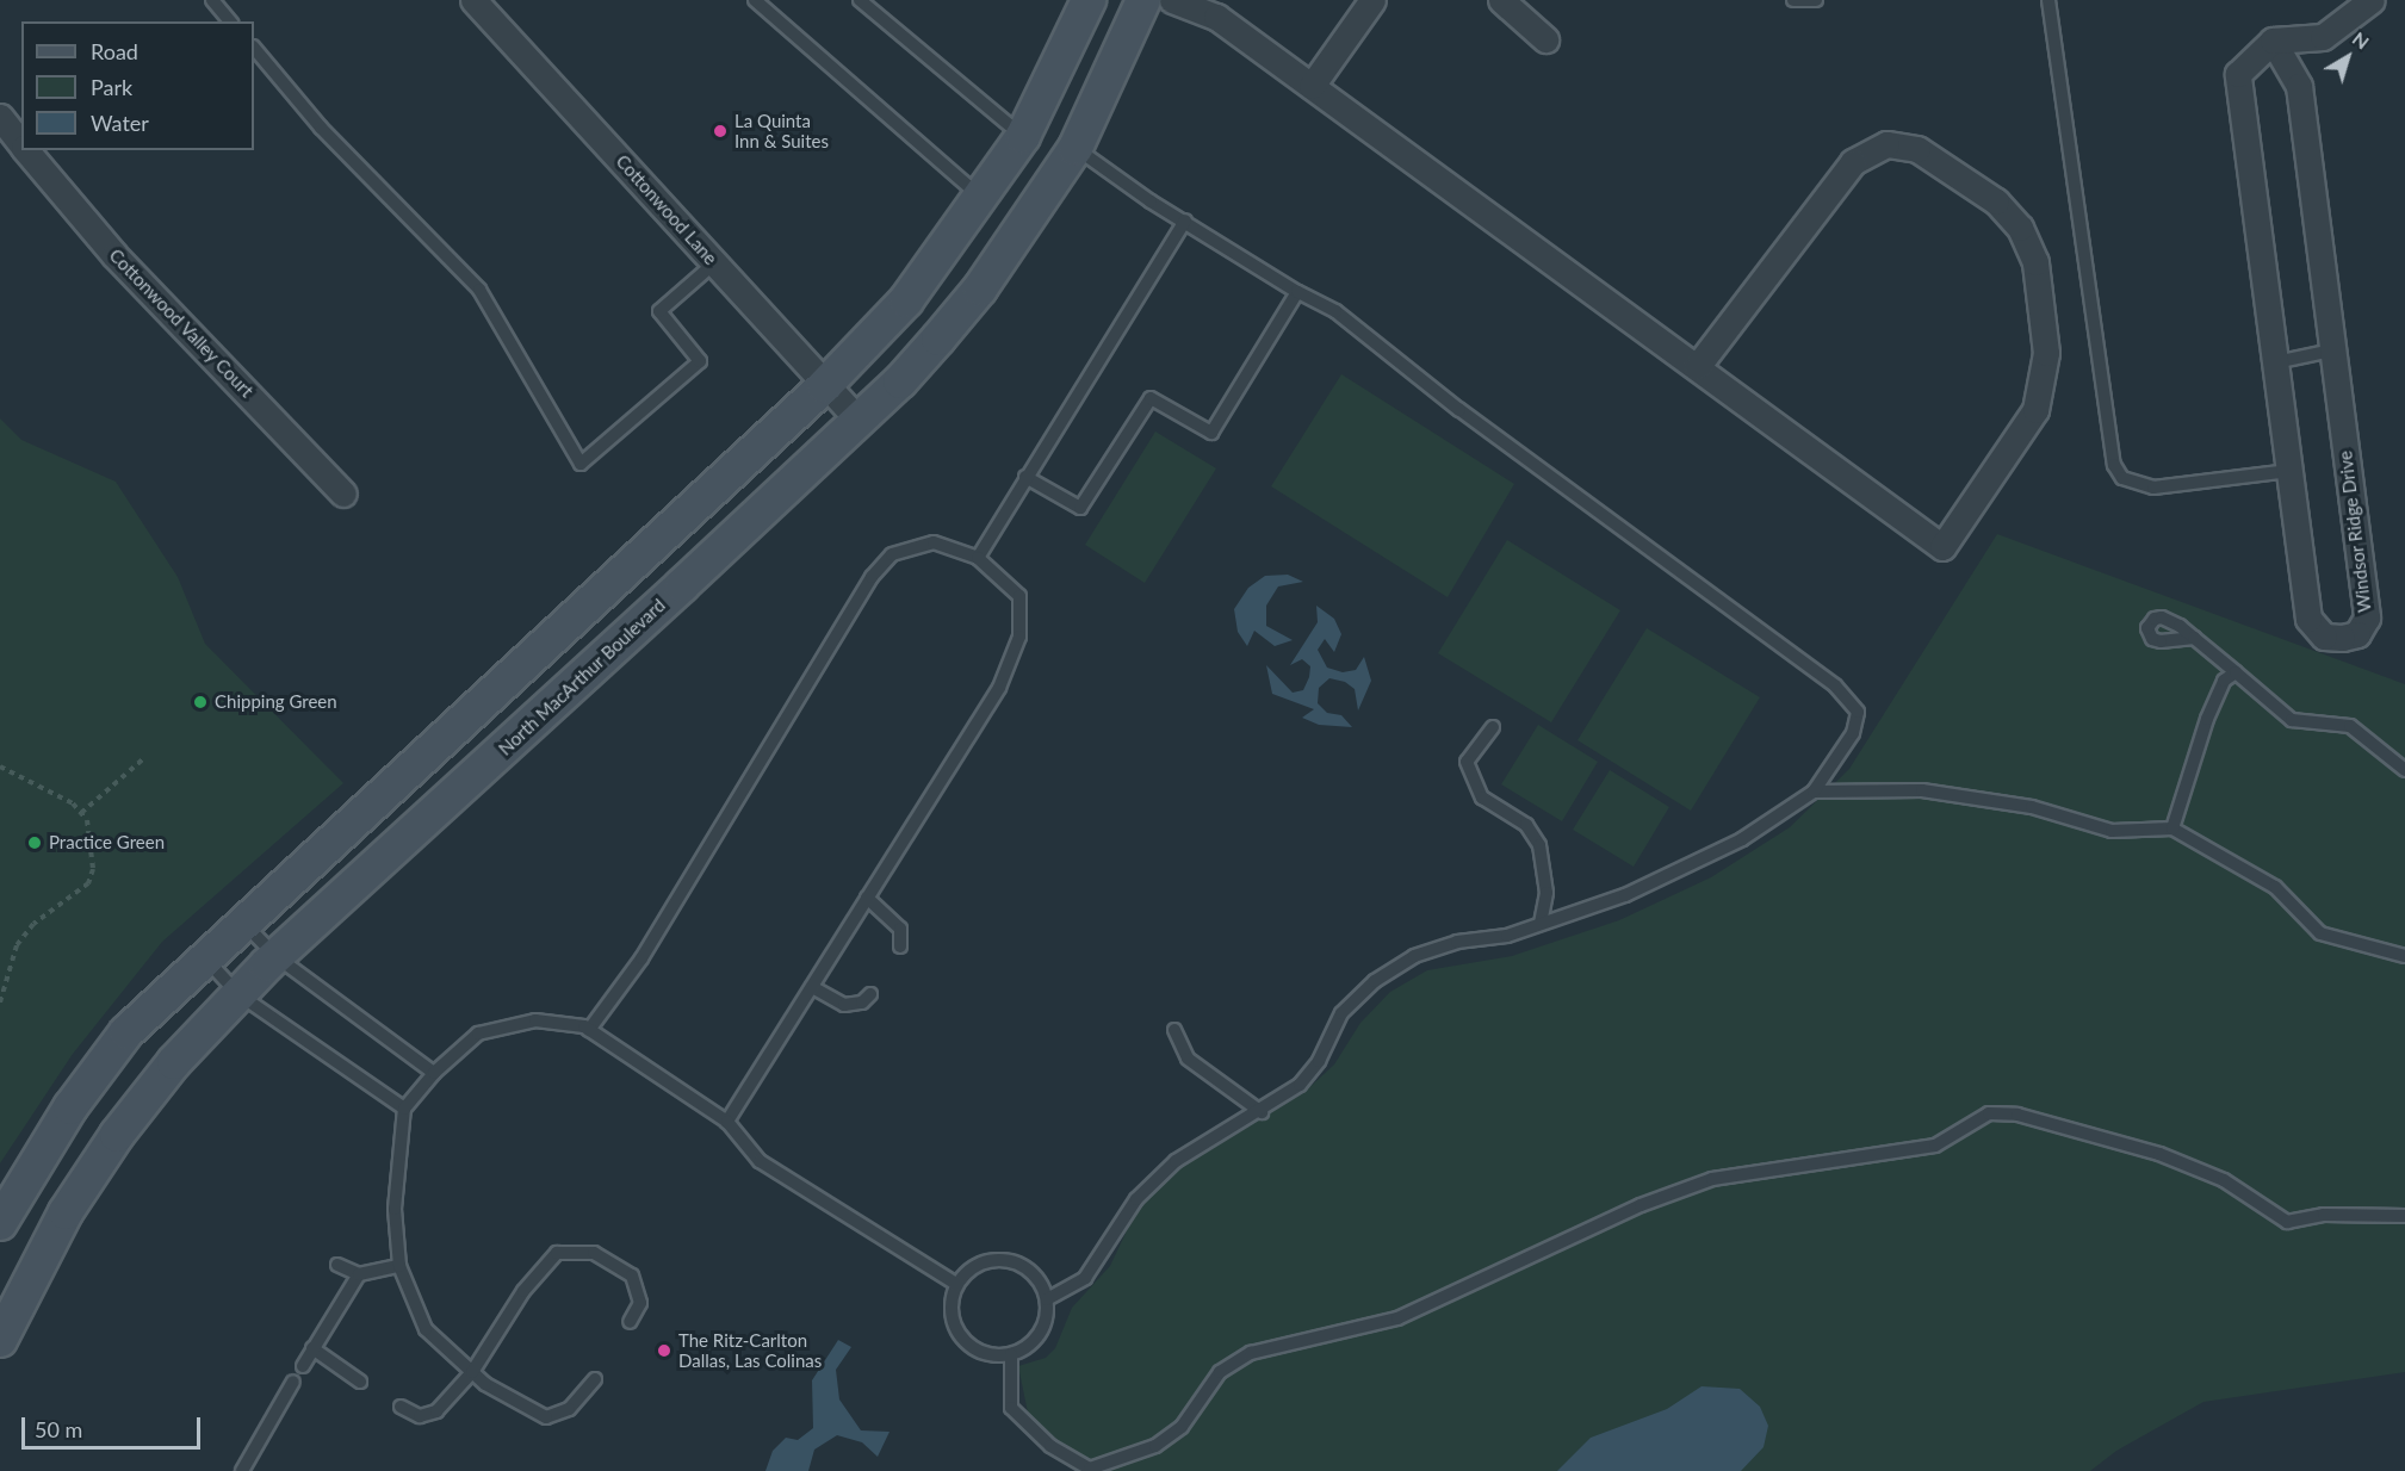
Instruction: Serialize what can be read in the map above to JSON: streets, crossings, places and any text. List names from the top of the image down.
{
  "streets": {
    "main road": ["North MacArthur Boulevard"],
    "street": ["Cottonwood Lane", "Cottonwood Valley Court", "Windsor Ridge Drive"]
  },
  "crossings": [
    ["Cottonwood Lane", "North MacArthur Boulevard"]
  ],
  "places": [
    "La Quinta Inn & Suites",
    "Chipping Green",
    "Practice Green",
    "The Ritz-Carlton Dallas, Las Colinas"
  ],
  "legend": ["Road", "Park", "Water"],
  "scale_bar": "50 m",
  "north": "top right"
}
